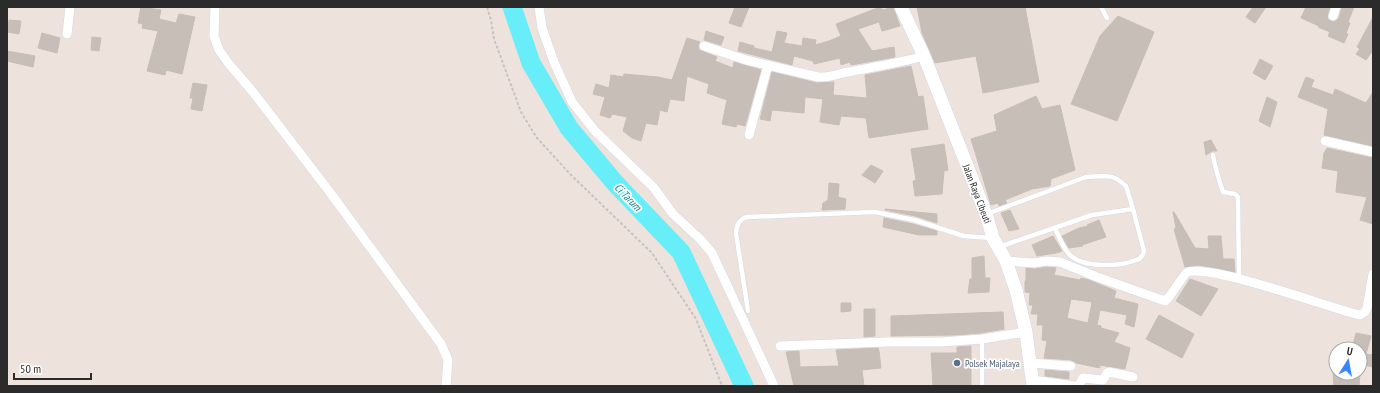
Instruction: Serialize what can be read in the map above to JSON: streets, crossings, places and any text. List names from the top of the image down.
{
  "streets": {
    "main road": ["Jalan Raya Cibeuti"]
  },
  "water": ["Ci Tarum"],
  "places": ["Polsek Majalaya"],
  "scale_bar": "50 m",
  "north": "top"
}
